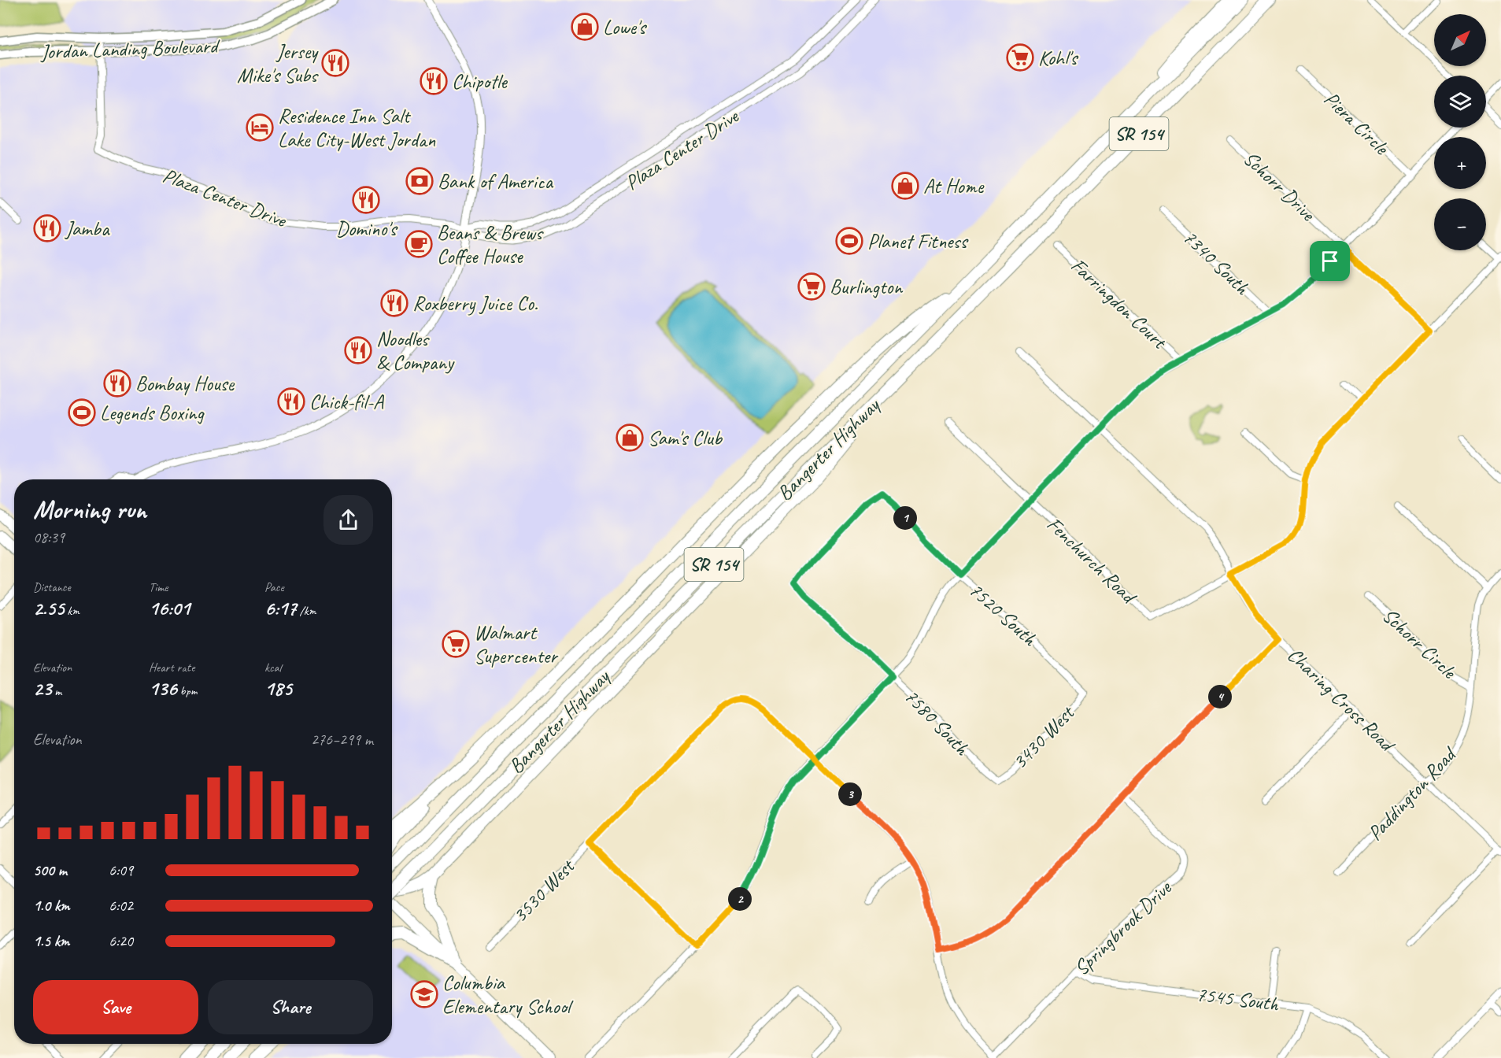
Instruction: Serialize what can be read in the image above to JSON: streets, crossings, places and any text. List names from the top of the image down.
{
  "streets": {
    "highway": ["SR 154", "Bangerter Highway"],
    "main road": ["Jordan Landing Boulevard"],
    "street": [
      "Piera Circle",
      "Plaza Center Drive",
      "Schorr Drive",
      "7340 South",
      "Farringdon Court",
      "Fenchurch Road",
      "7520 South",
      "Schorr Circle",
      "Charing Cross Road",
      "7580 South",
      "3430 West",
      "Paddington Road",
      "3530 West",
      "Springbrook Drive",
      "7545 South"
    ]
  },
  "crossings": [
    ["Jordan Landing Boulevard", "Plaza Center Drive"],
    ["Fenchurch Road", "Charing Cross Road"],
    ["7520 South", "7580 South"],
    ["7520 South", "3430 West"],
    ["Schorr Circle", "Paddington Road"],
    ["Charing Cross Road", "Paddington Road"],
    ["7580 South", "3430 West"],
    ["Springbrook Drive", "7545 South"]
  ],
  "places": {
    "shop": ["Lowe's", "At Home", "Sam's Club"],
    "supermarket": ["Kohl's", "Burlington", "Walmart Supercenter"],
    "restaurant": [
      "Jersey Mike's Subs",
      "Chipotle",
      "Domino's",
      "Jamba",
      "Roxberry Juice Co.",
      "Noodles & Company",
      "Bombay House",
      "Chick-fil-A"
    ],
    "hotel": ["Residence Inn Salt Lake City-West Jordan"],
    "bank": ["Bank of America"],
    "sports": ["Planet Fitness", "Legends Boxing"],
    "cafe": ["Beans & Brews Coffee House"],
    "school or university": ["Columbia Elementary School"]
  },
  "north": "top right",
  "page": {
    "map_buttons": ["+", "−"],
    "heading": ["Morning run", "08:39"],
    "pins": [
      "1",
      "4",
      "3",
      "2"
    ],
    "stats": [
      ["Distance", "2.55 km"],
      ["Time", "16:01"],
      ["Pace", "6:17 /km"],
      ["Elevation", "23 m"],
      ["Heart rate", "136 bpm"],
      ["kcal", "185"]
    ],
    "chart": ["Elevation", "276–299 m"],
    "list": [
      {
        "name": "500 m",
        "note": "6:09"
      },
      {
        "name": "1.0 km",
        "note": "6:02"
      },
      {
        "name": "1.5 km",
        "note": "6:20"
      }
    ],
    "buttons": ["Save", "Share"]
  }
}
